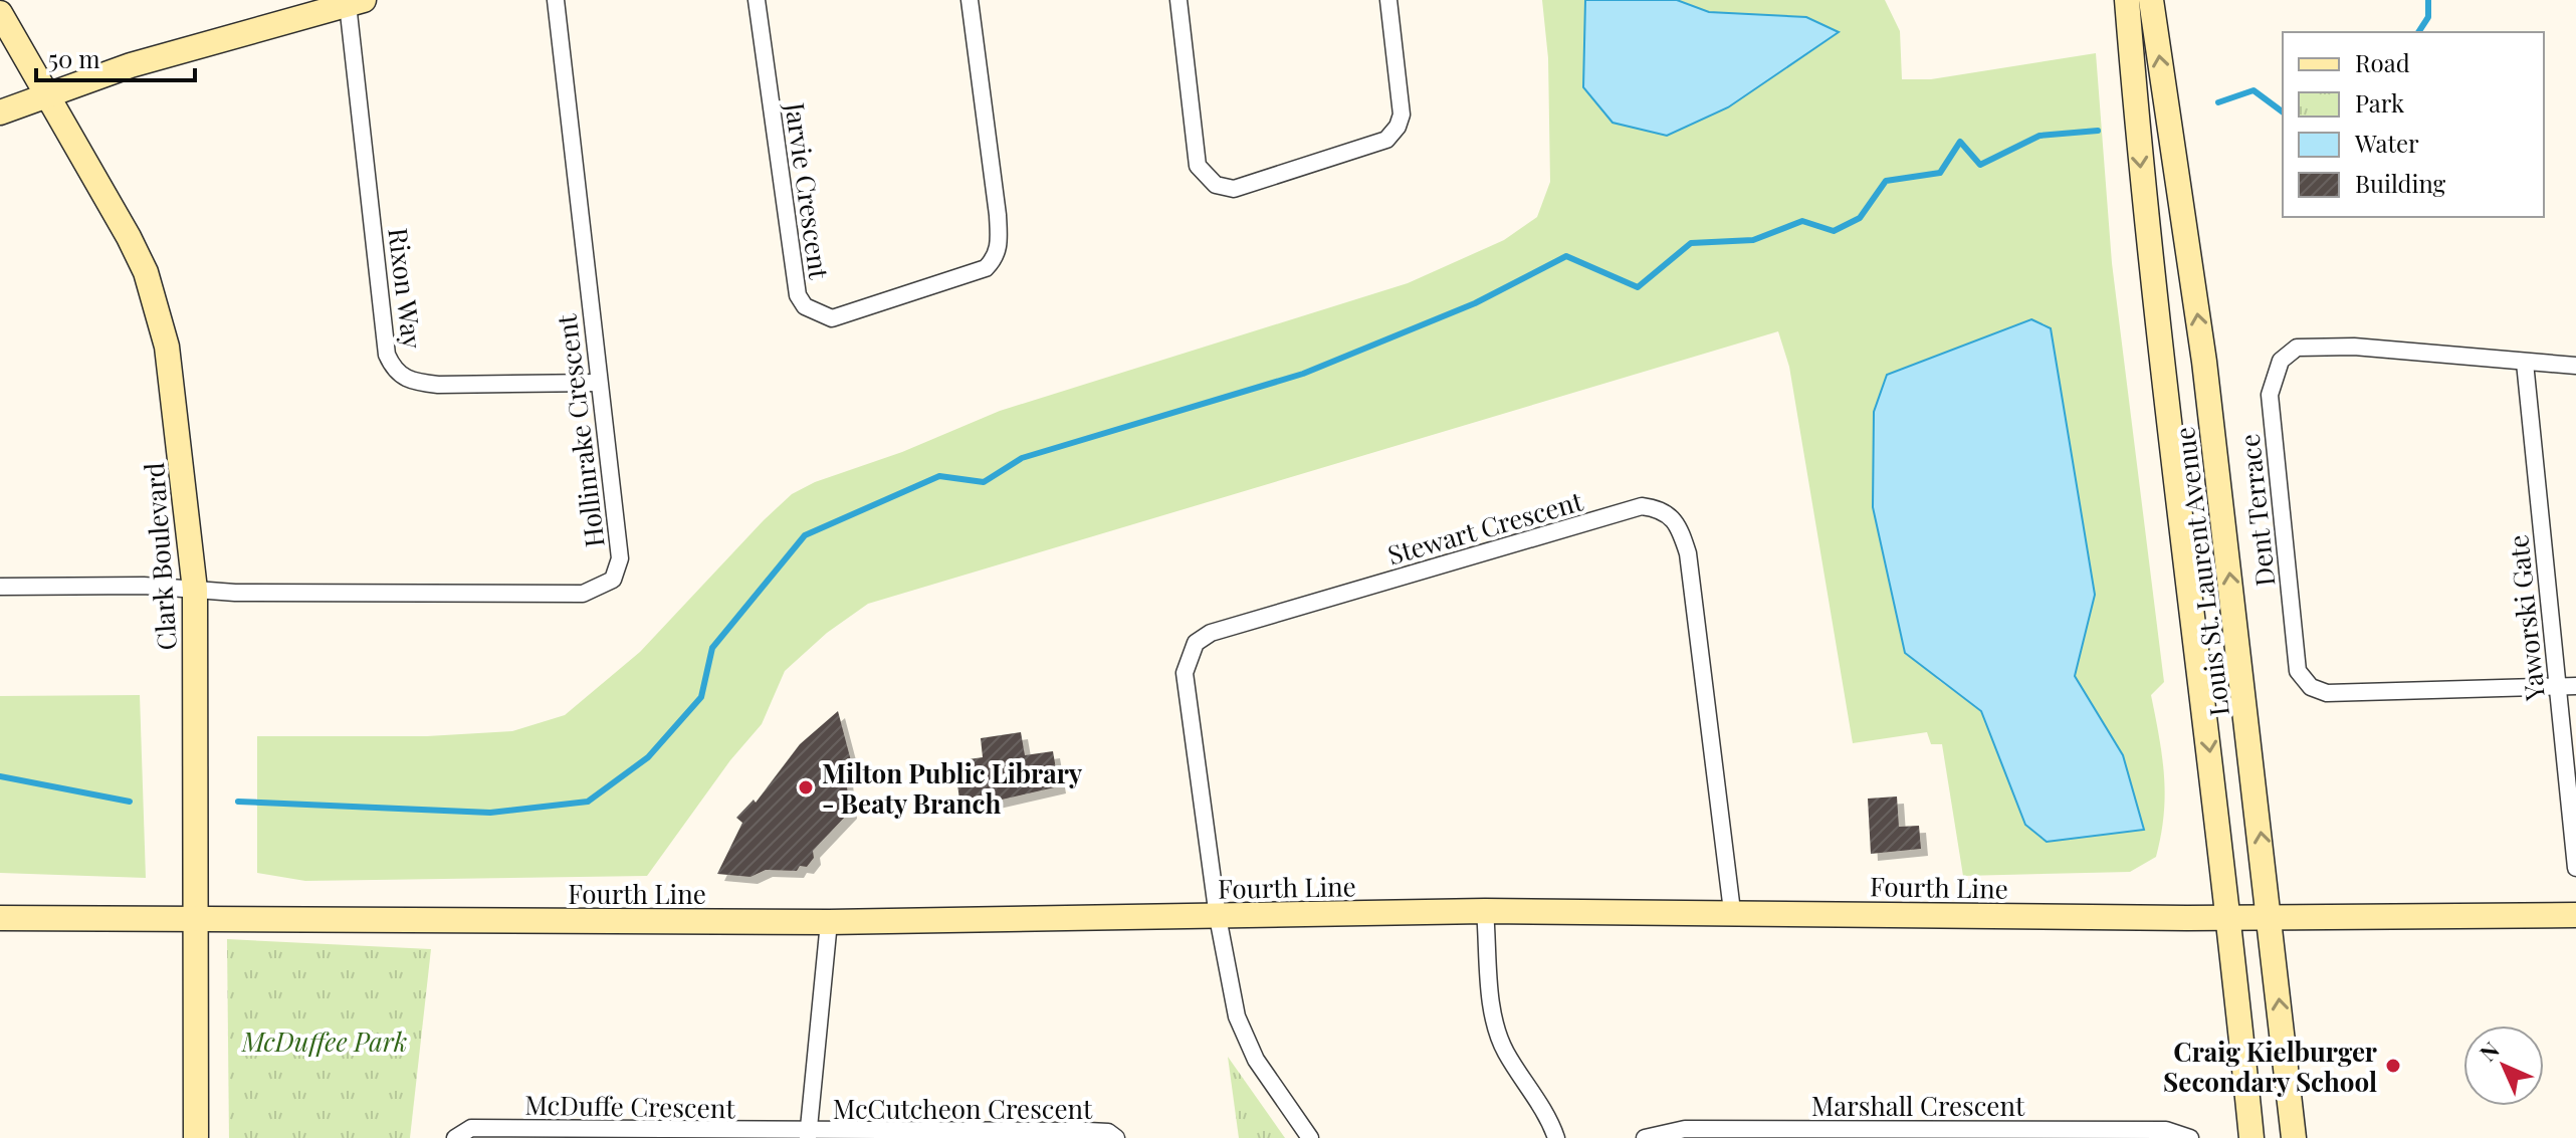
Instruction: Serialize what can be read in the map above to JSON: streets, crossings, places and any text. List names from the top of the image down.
{
  "streets": {
    "main road": ["Clark Boulevard", "Louis St. Laurent Avenue", "Fourth Line"],
    "street": [
      "Jarvie Crescent",
      "Rixon Way",
      "Hollinrake Crescent",
      "Dent Terrace",
      "Stewart Crescent",
      "Yaworski Gate",
      "Marshall Crescent",
      "McDuffe Crescent",
      "McCutcheon Crescent"
    ]
  },
  "crossings": [
    ["Rixon Way", "Hollinrake Crescent"],
    ["Hollinrake Crescent", "Clark Boulevard"],
    ["Dent Terrace", "Yaworski Gate"],
    ["Stewart Crescent", "Fourth Line"],
    ["Clark Boulevard", "Fourth Line"],
    ["Louis St. Laurent Avenue", "Fourth Line"],
    ["McDuffe Crescent", "McCutcheon Crescent"]
  ],
  "parks": ["McDuffee Park"],
  "places": ["Milton Public Library - Beaty Branch", "Craig Kielburger Secondary School"],
  "legend": [
    "Road",
    "Park",
    "Water",
    "Building"
  ],
  "scale_bar": "50 m",
  "north": "top left"
}
